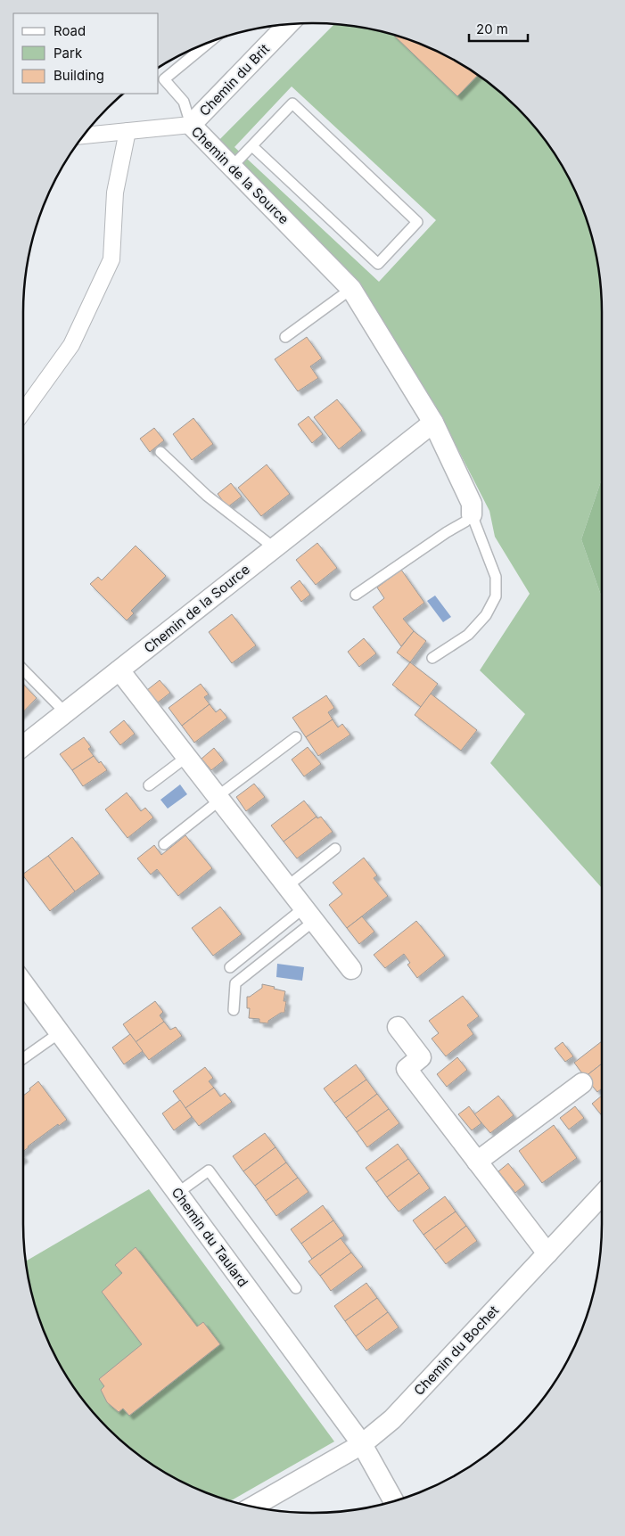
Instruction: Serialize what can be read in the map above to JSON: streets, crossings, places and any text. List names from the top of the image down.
{
  "streets": {
    "street": [
      "Chemin du Brit",
      "Chemin de la Source",
      "Chemin du Taulard",
      "Chemin du Bochet"
    ]
  },
  "crossings": [
    ["Chemin du Brit", "Chemin de la Source"],
    ["Chemin du Taulard", "Chemin du Bochet"]
  ],
  "legend": ["Road", "Park", "Building"],
  "scale_bar": "20 m"
}
